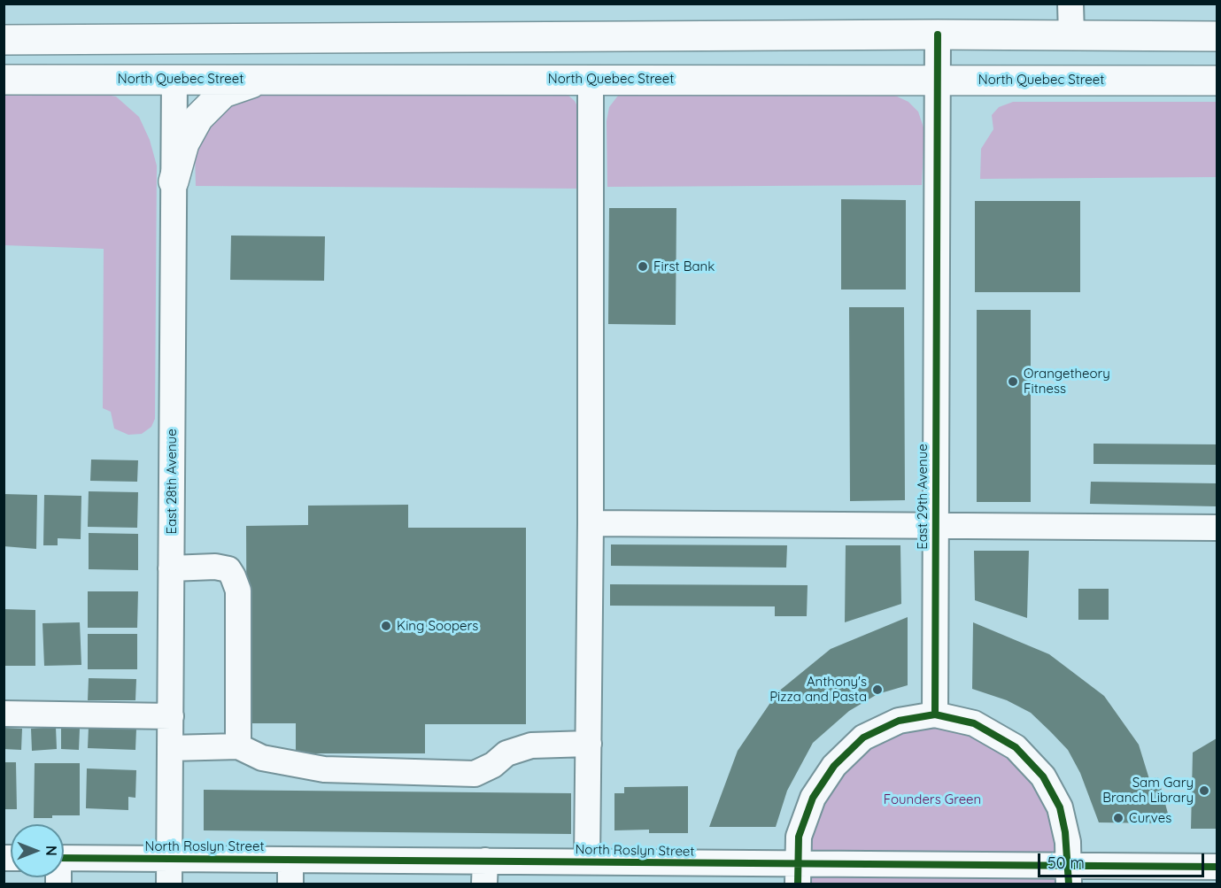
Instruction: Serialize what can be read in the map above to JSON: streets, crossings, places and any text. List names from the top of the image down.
{
  "streets": {
    "main road": ["North Quebec Street"],
    "street": ["East 28th Avenue", "East 29th Avenue", "North Roslyn Street"]
  },
  "crossings": [
    ["North Quebec Street", "East 28th Avenue"],
    ["North Quebec Street", "East 29th Avenue"],
    ["East 28th Avenue", "North Roslyn Street"]
  ],
  "parks": ["Founders Green"],
  "places": [
    "First Bank",
    "Orangetheory Fitness",
    "King Soopers",
    "Anthony's Pizza and Pasta",
    "Sam Gary Branch Library",
    "Curves"
  ],
  "scale_bar": "50 m",
  "north": "right"
}
